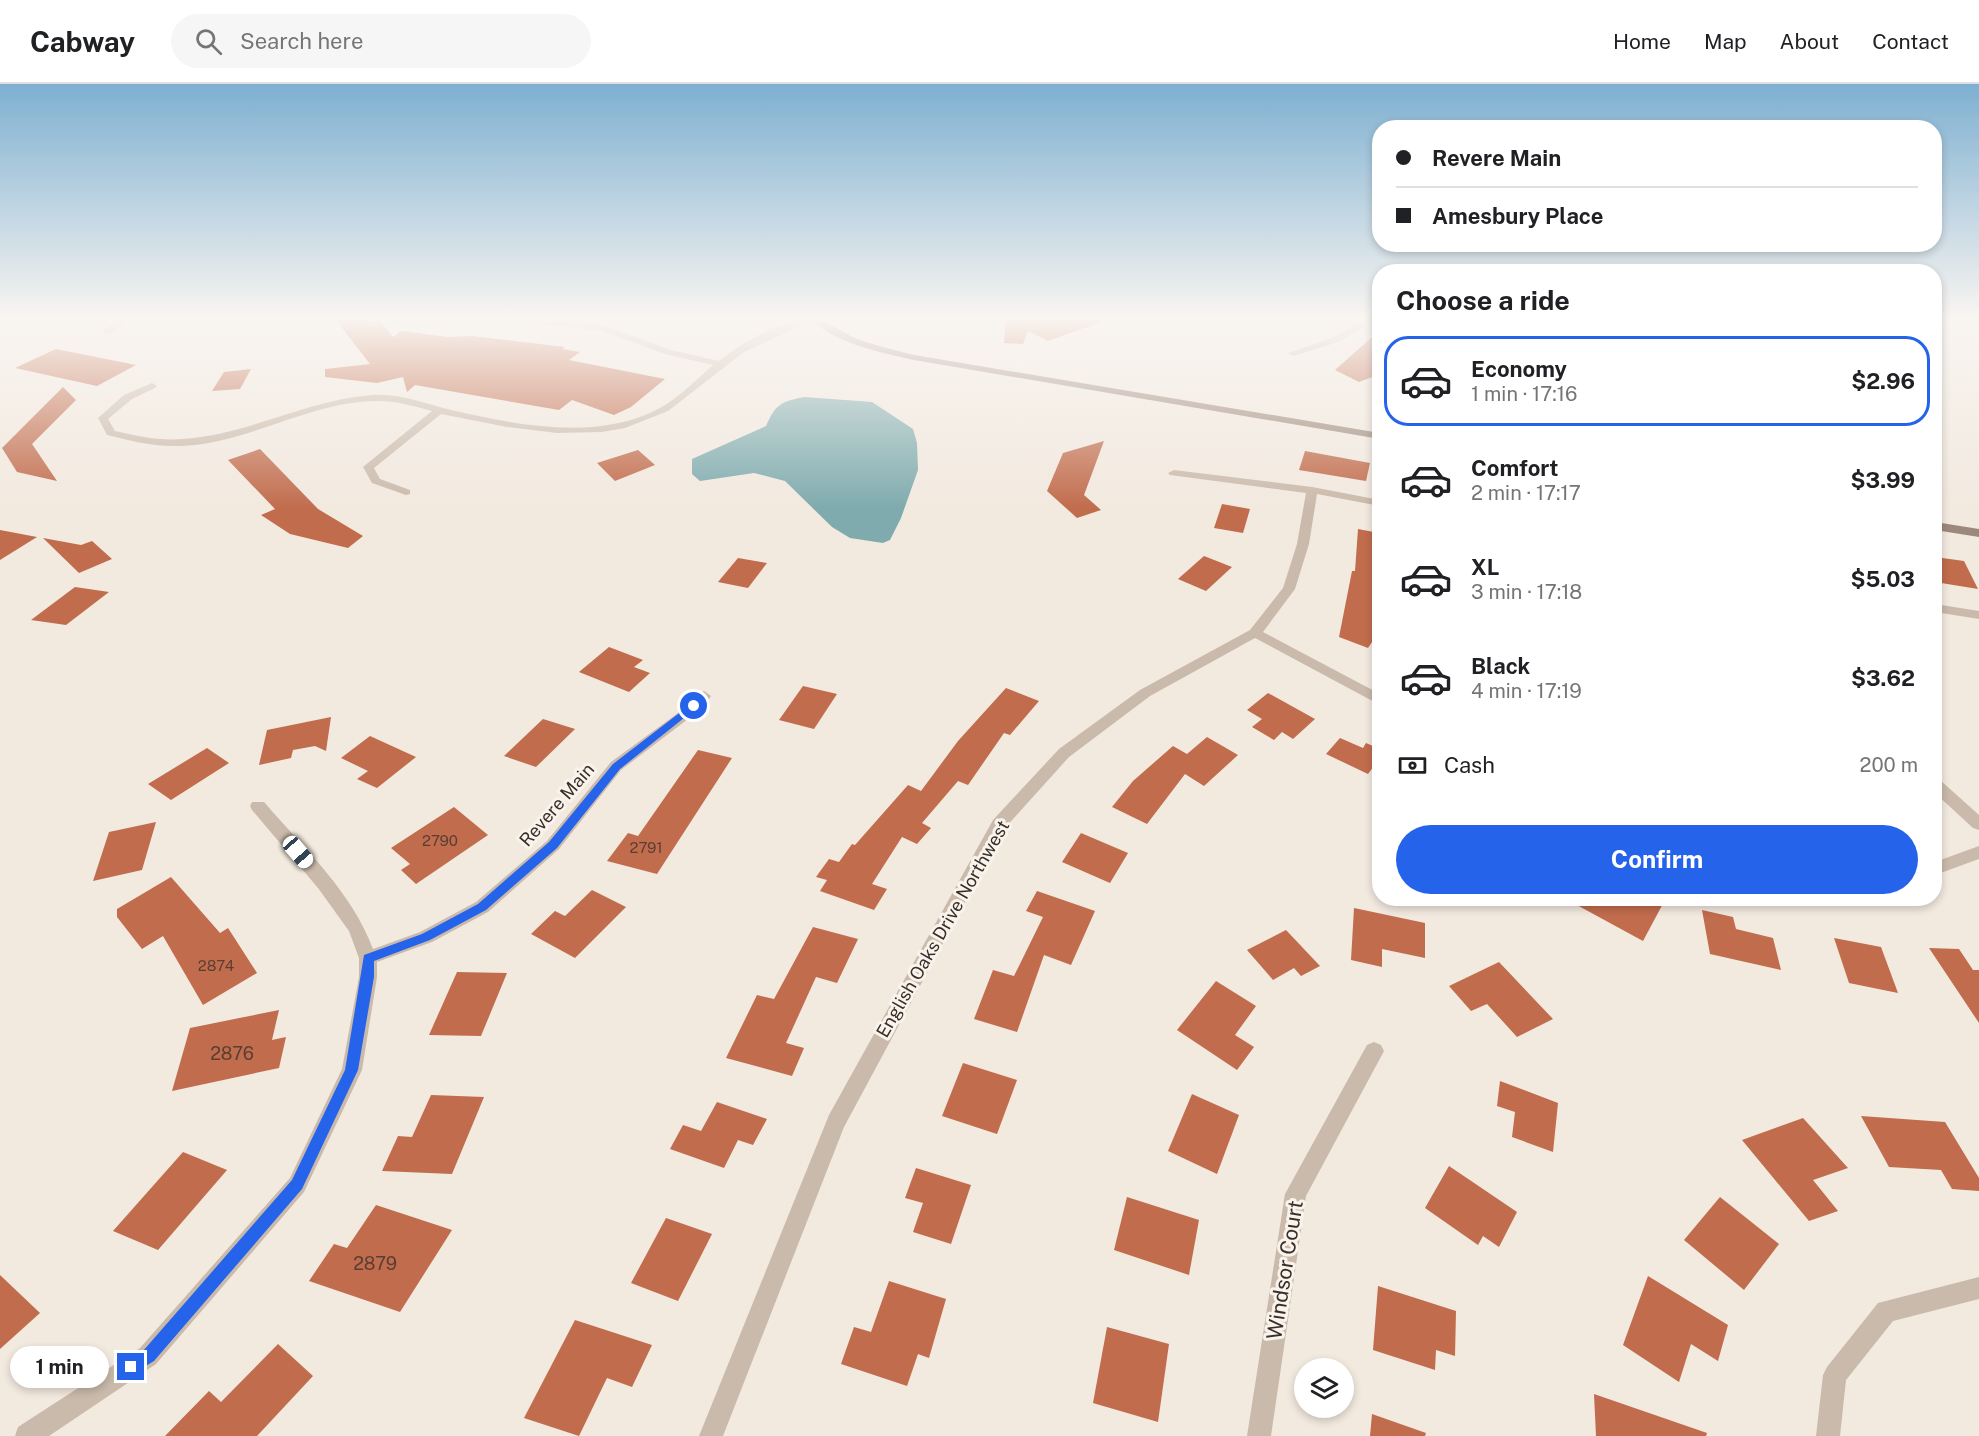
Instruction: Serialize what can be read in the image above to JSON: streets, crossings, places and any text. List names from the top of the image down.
{
  "streets": {
    "street": ["Revere Main", "English Oaks Drive Northwest", "Windsor Court"]
  },
  "house_numbers": [
    "2790",
    "2791",
    "2874",
    "2876",
    "2879"
  ],
  "page": {
    "header": "Cabway",
    "search": "Search here",
    "nav": [
      "Home",
      "Map",
      "About",
      "Contact"
    ],
    "banner": ["Revere Main", "Amesbury Place"],
    "heading": "Choose a ride",
    "list": [
      {
        "name": "Economy",
        "note": "1 min · 17:16",
        "value": "$2.96"
      },
      {
        "name": "Comfort",
        "note": "2 min · 17:17",
        "value": "$3.99"
      },
      {
        "name": "XL",
        "note": "3 min · 17:18",
        "value": "$5.03"
      },
      {
        "name": "Black",
        "note": "4 min · 17:19",
        "value": "$3.62"
      }
    ],
    "pay": ["Cash", "200 m"],
    "buttons": "Confirm",
    "bubble": "1 min"
  }
}
